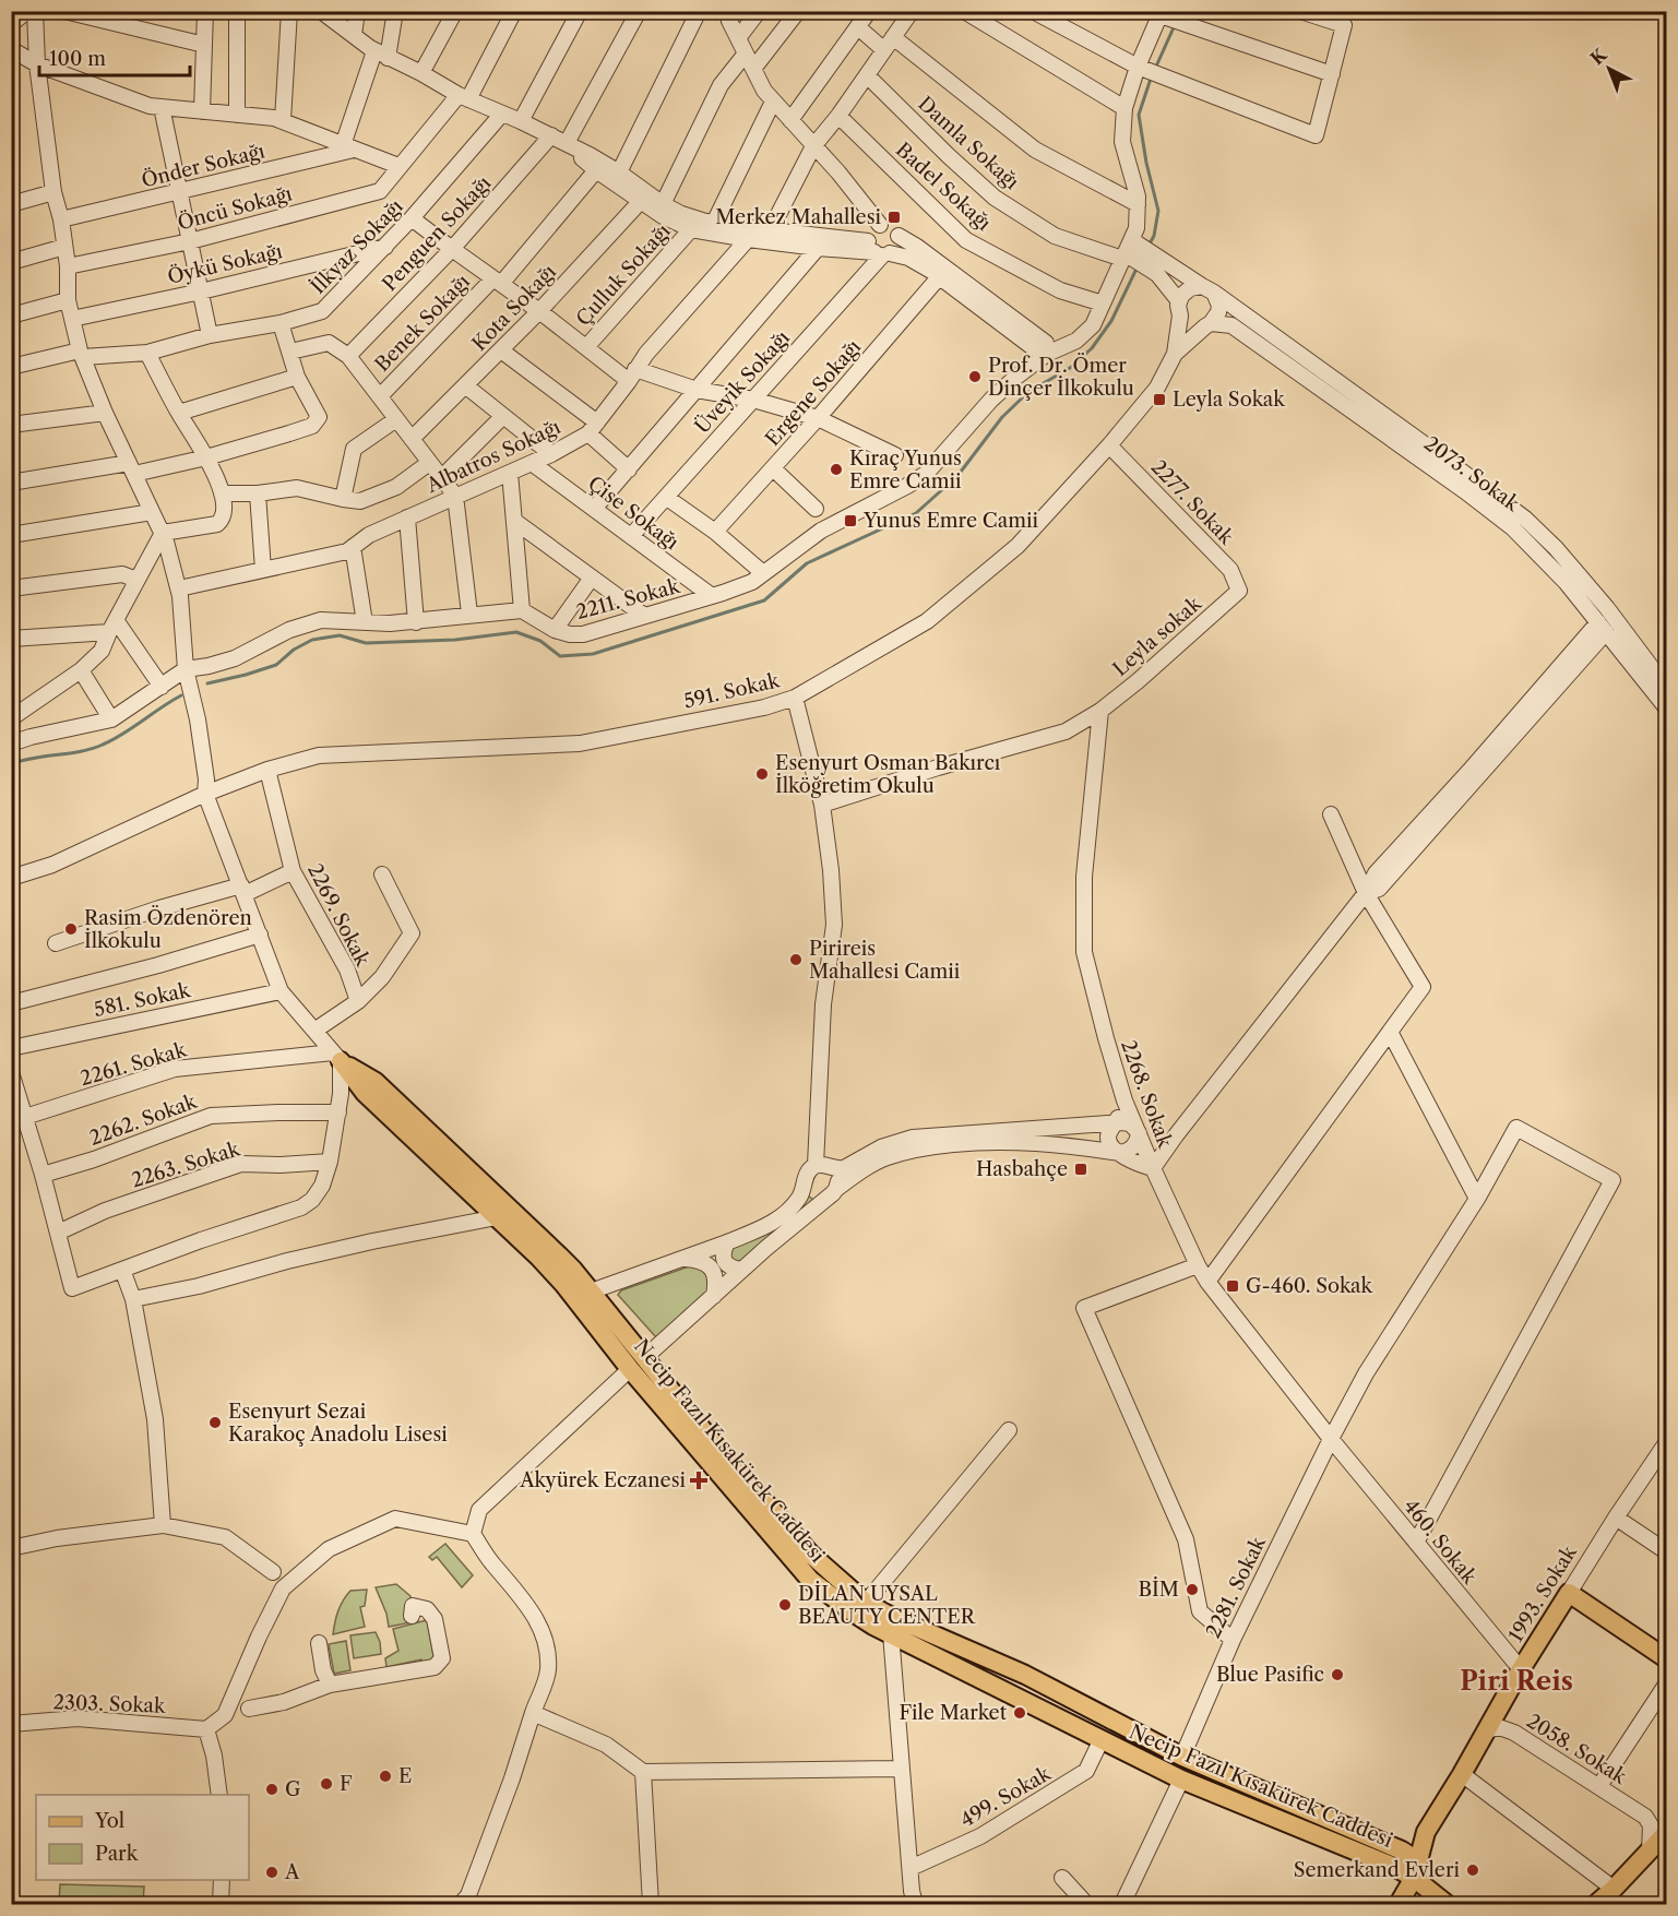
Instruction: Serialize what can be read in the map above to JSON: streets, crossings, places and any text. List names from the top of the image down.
{
  "streets": {
    "main road": ["Necip Fazıl Kısakürek Caddesi", "1993. Sokak"],
    "street": [
      "Damla Sokağı",
      "Önder Sokağı",
      "Badel Sokağı",
      "Öncü Sokağı",
      "Penguen Sokağı",
      "İlkyaz Sokağı",
      "Öykü Sokağı",
      "Çulluk Sokağı",
      "Kota Sokağı",
      "Benek Sokağı",
      "Üveyik Sokağı",
      "Ergene Sokağı",
      "Albatros Sokağı",
      "2073. Sokak",
      "2277. Sokak",
      "Çise Sokağı",
      "2211. Sokak",
      "Leyla sokak",
      "591. Sokak",
      "2269. Sokak",
      "581. Sokak",
      "2261. Sokak",
      "2268. Sokak",
      "2262. Sokak",
      "2263. Sokak",
      "460. Sokak",
      "2281. Sokak",
      "2303. Sokak",
      "2058. Sokak",
      "499. Sokak"
    ]
  },
  "crossings": [
    ["Damla Sokağı", "2073. Sokak"],
    ["Damla Sokağı", "2211. Sokak"],
    ["Önder Sokağı", "Necip Fazıl Kısakürek Caddesi"],
    ["Badel Sokağı", "2211. Sokak"],
    ["Öncü Sokağı", "Necip Fazıl Kısakürek Caddesi"],
    ["İlkyaz Sokağı", "Öykü Sokağı"],
    ["İlkyaz Sokağı", "Necip Fazıl Kısakürek Caddesi"],
    ["Öykü Sokağı", "Necip Fazıl Kısakürek Caddesi"],
    ["Üveyik Sokağı", "Çise Sokağı"],
    ["Albatros Sokağı", "Çise Sokağı"],
    ["Albatros Sokağı", "Necip Fazıl Kısakürek Caddesi"],
    ["2073. Sokak", "2211. Sokak"],
    ["2277. Sokak", "Leyla sokak"],
    ["2277. Sokak", "591. Sokak"],
    ["Çise Sokağı", "2211. Sokak"],
    ["Leyla sokak", "2268. Sokak"],
    ["591. Sokak", "2269. Sokak"],
    ["591. Sokak", "Necip Fazıl Kısakürek Caddesi"],
    ["581. Sokak", "Necip Fazıl Kısakürek Caddesi"],
    ["2261. Sokak", "Necip Fazıl Kısakürek Caddesi"],
    ["2268. Sokak", "460. Sokak"],
    ["2268. Sokak", "2281. Sokak"],
    ["Necip Fazıl Kısakürek Caddesi", "2281. Sokak"],
    ["Necip Fazıl Kısakürek Caddesi", "1993. Sokak"],
    ["Necip Fazıl Kısakürek Caddesi", "499. Sokak"],
    ["460. Sokak", "2281. Sokak"],
    ["460. Sokak", "1993. Sokak"],
    ["1993. Sokak", "2058. Sokak"]
  ],
  "districts": ["Piri Reis"],
  "places": {
    "transit": [
      "Merkez Mahallesi",
      "Leyla Sokak",
      "Yunus Emre Camii",
      "Hasbahçe",
      "G-460. Sokak"
    ],
    "other": [
      "Prof. Dr. Ömer Dinçer İlkokulu",
      "Kıraç Yunus Emre Camii",
      "Esenyurt Osman Bakırcı İlköğretim Okulu",
      "Rasim Özdenören İlkokulu",
      "Pirireis Mahallesi Camii",
      "Esenyurt Sezai Karakoç Anadolu Lisesi",
      "BİM",
      "DİLAN UYSAL BEAUTY CENTER",
      "Blue Pasific",
      "File Market",
      "E",
      "F",
      "G",
      "Semerkand Evleri",
      "A"
    ],
    "health": ["Akyürek Eczanesi"]
  },
  "legend": ["Yol", "Park"],
  "scale_bar": "100 m",
  "north": "top left"
}
